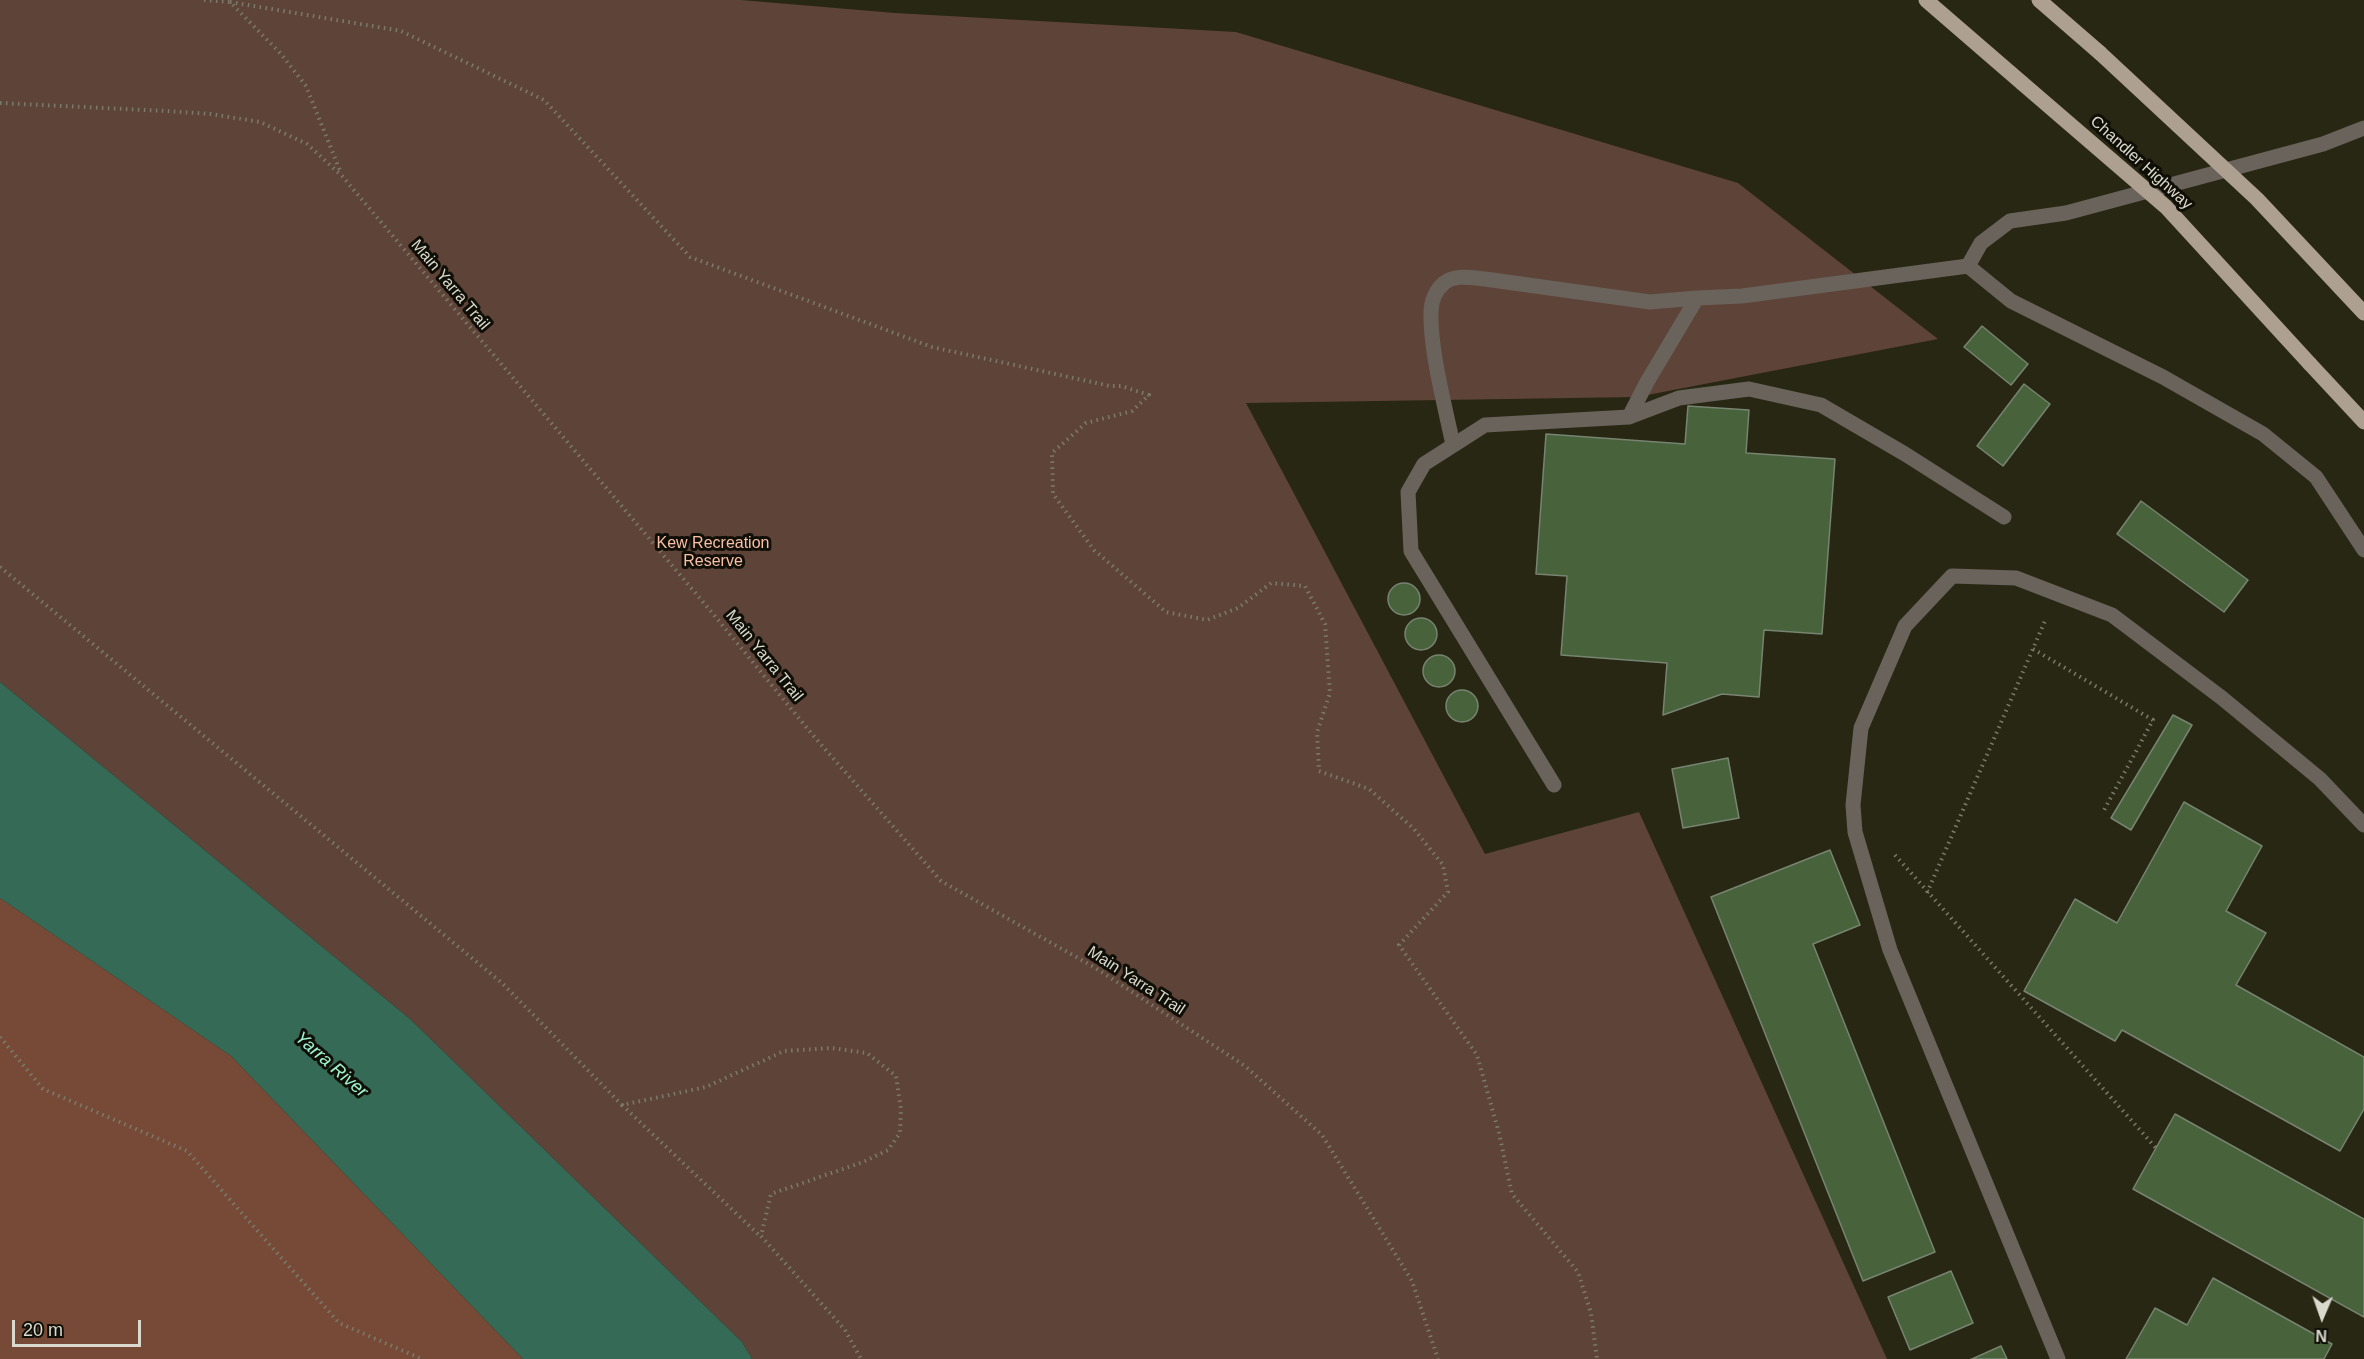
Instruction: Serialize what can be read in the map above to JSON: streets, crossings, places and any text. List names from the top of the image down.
{
  "streets": {
    "main road": ["Chandler Highway"],
    "path": ["Main Yarra Trail"]
  },
  "water": ["Yarra River"],
  "parks": ["Kew Recreation Reserve"],
  "scale_bar": "20 m",
  "north": "bottom"
}
